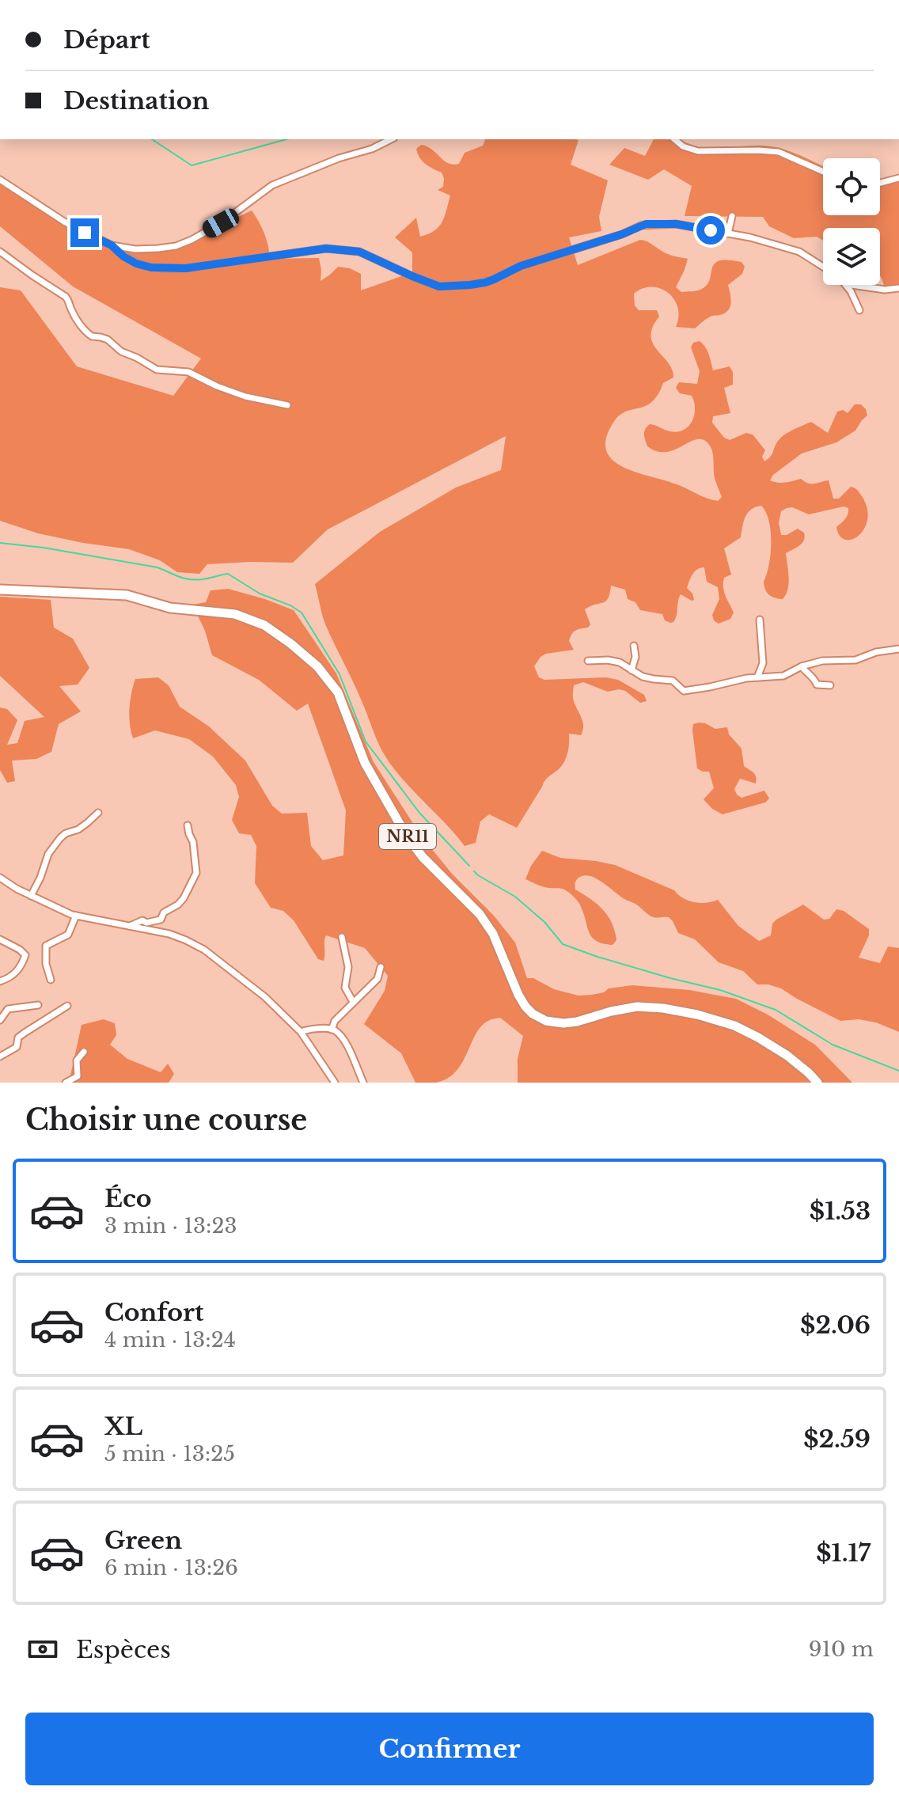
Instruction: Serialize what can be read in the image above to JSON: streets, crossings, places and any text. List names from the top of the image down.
{
  "streets": {
    "highway": ["NR11"]
  },
  "page": {
    "banner": ["Départ", "Destination"],
    "heading": "Choisir une course",
    "list": [
      {
        "name": "Éco",
        "note": "3 min · 13:23",
        "value": "$1.53"
      },
      {
        "name": "Confort",
        "note": "4 min · 13:24",
        "value": "$2.06"
      },
      {
        "name": "XL",
        "note": "5 min · 13:25",
        "value": "$2.59"
      },
      {
        "name": "Green",
        "note": "6 min · 13:26",
        "value": "$1.17"
      }
    ],
    "pay": ["Espèces", "910 m"],
    "buttons": "Confirmer"
  }
}
